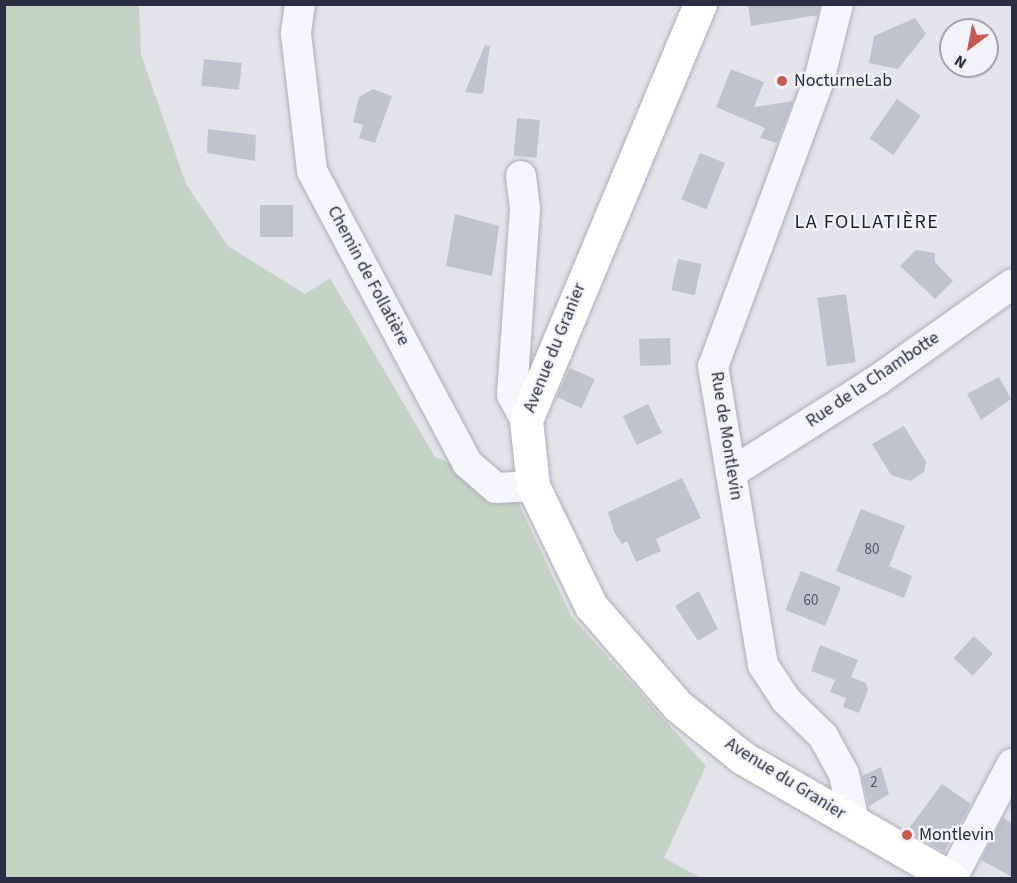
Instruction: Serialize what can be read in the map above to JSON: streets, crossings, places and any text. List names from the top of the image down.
{
  "streets": {
    "main road": ["Avenue du Granier"],
    "street": ["Chemin de Follatière", "Rue de la Chambotte", "Rue de Montlevin"]
  },
  "crossings": [
    ["Chemin de Follatière", "Avenue du Granier"],
    ["Avenue du Granier", "Rue de Montlevin"],
    ["Rue de la Chambotte", "Rue de Montlevin"]
  ],
  "districts": ["LA FOLLATIÈRE"],
  "places": ["NocturneLab", "Montlevin"],
  "house_numbers": ["80", "60", "2"],
  "north": "bottom left"
}
